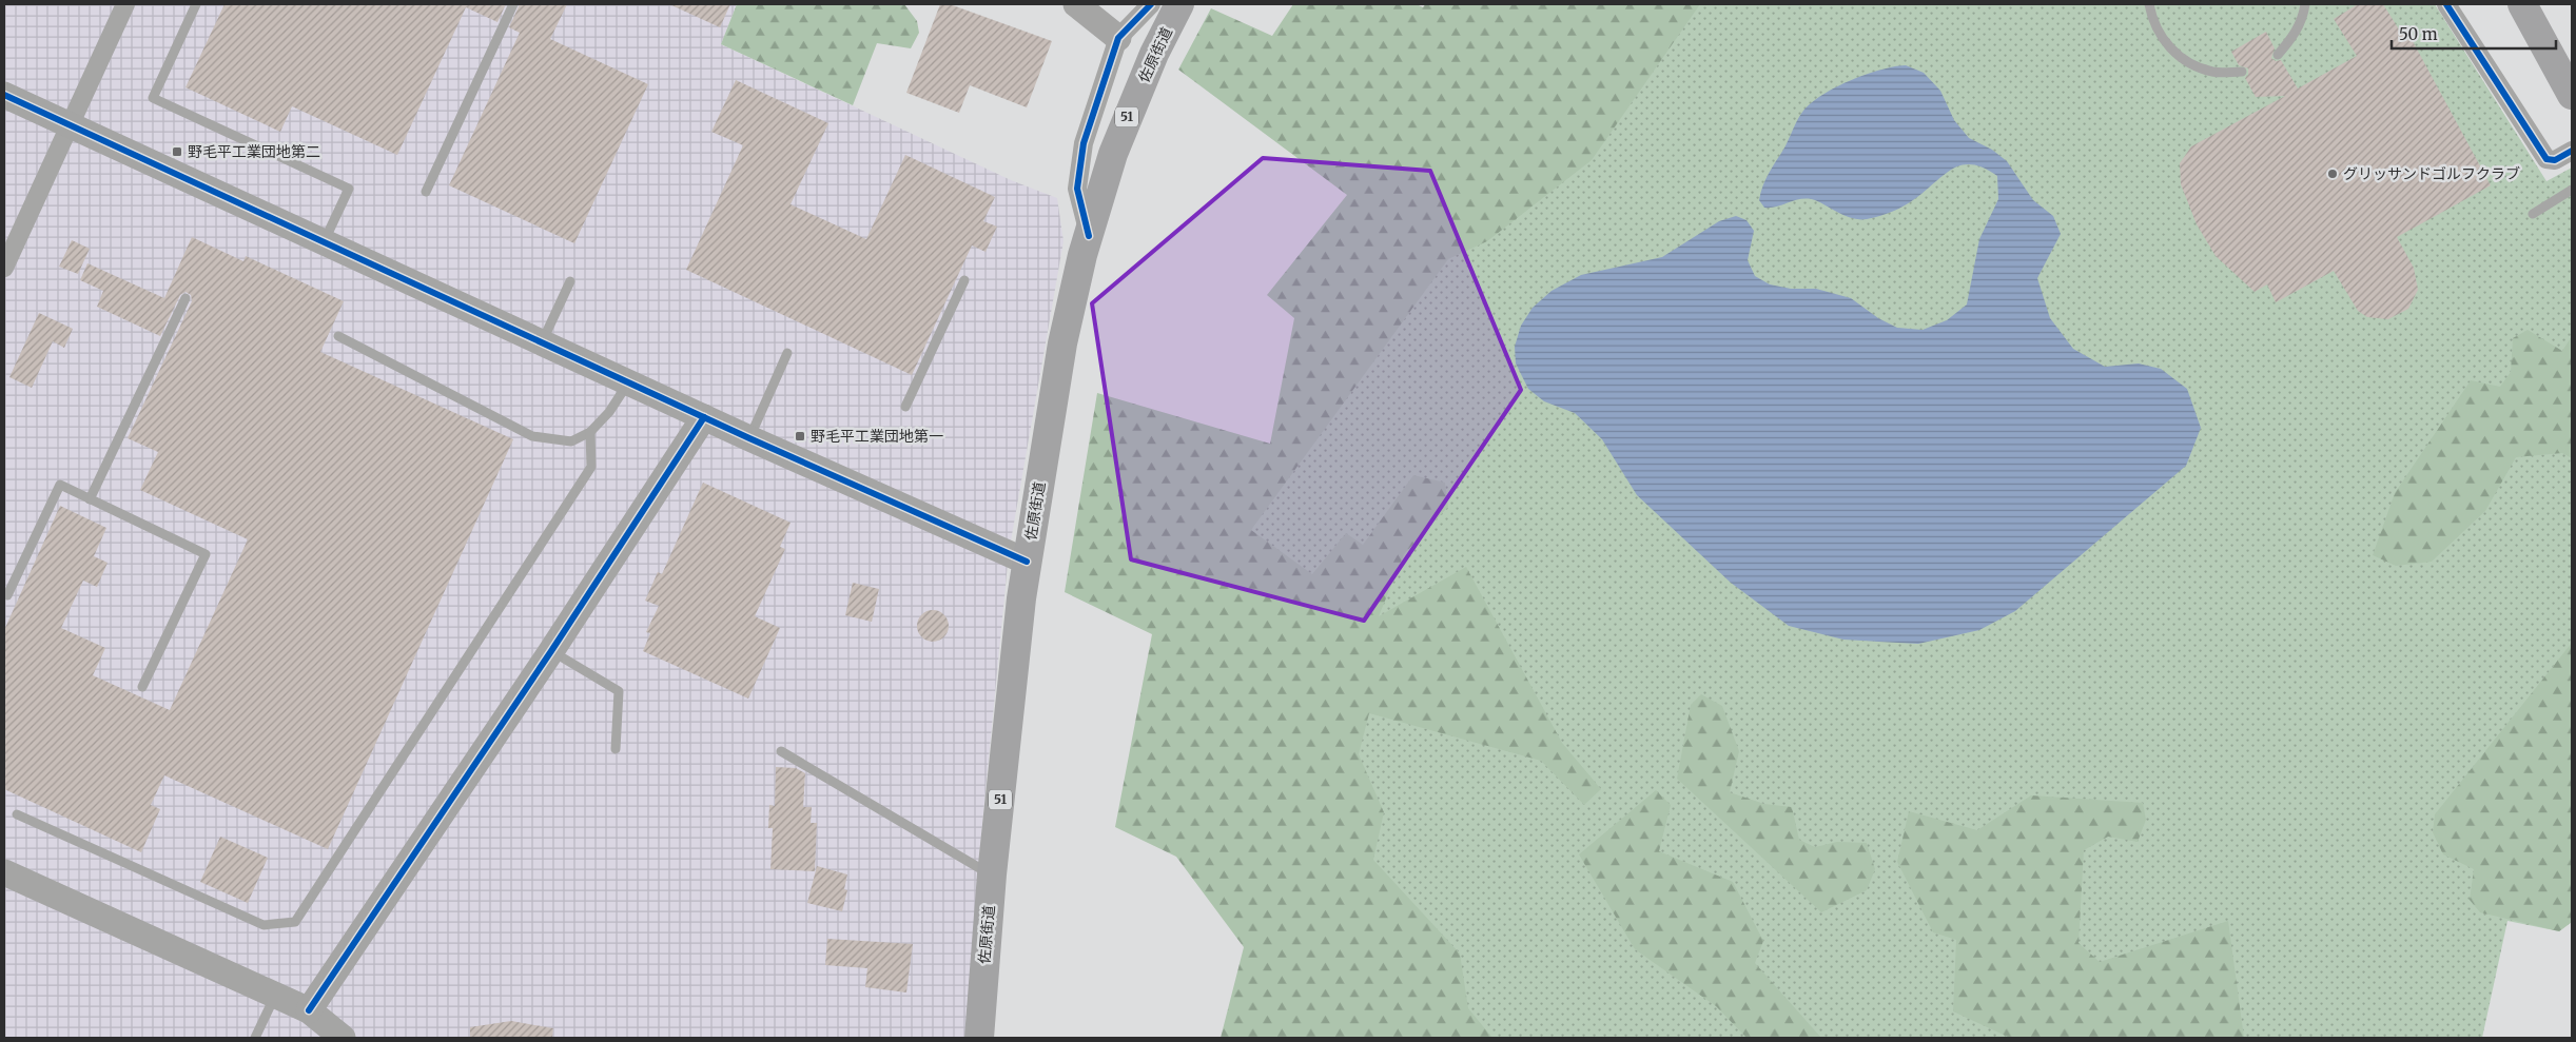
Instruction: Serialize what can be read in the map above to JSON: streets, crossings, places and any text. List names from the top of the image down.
{
  "streets": {
    "highway": ["佐原街道", "51"]
  },
  "places": {
    "transit": ["野毛平工業団地第二", "野毛平工業団地第一"],
    "other": ["グリッサンドゴルフクラブ"]
  },
  "scale_bar": "50 m"
}
